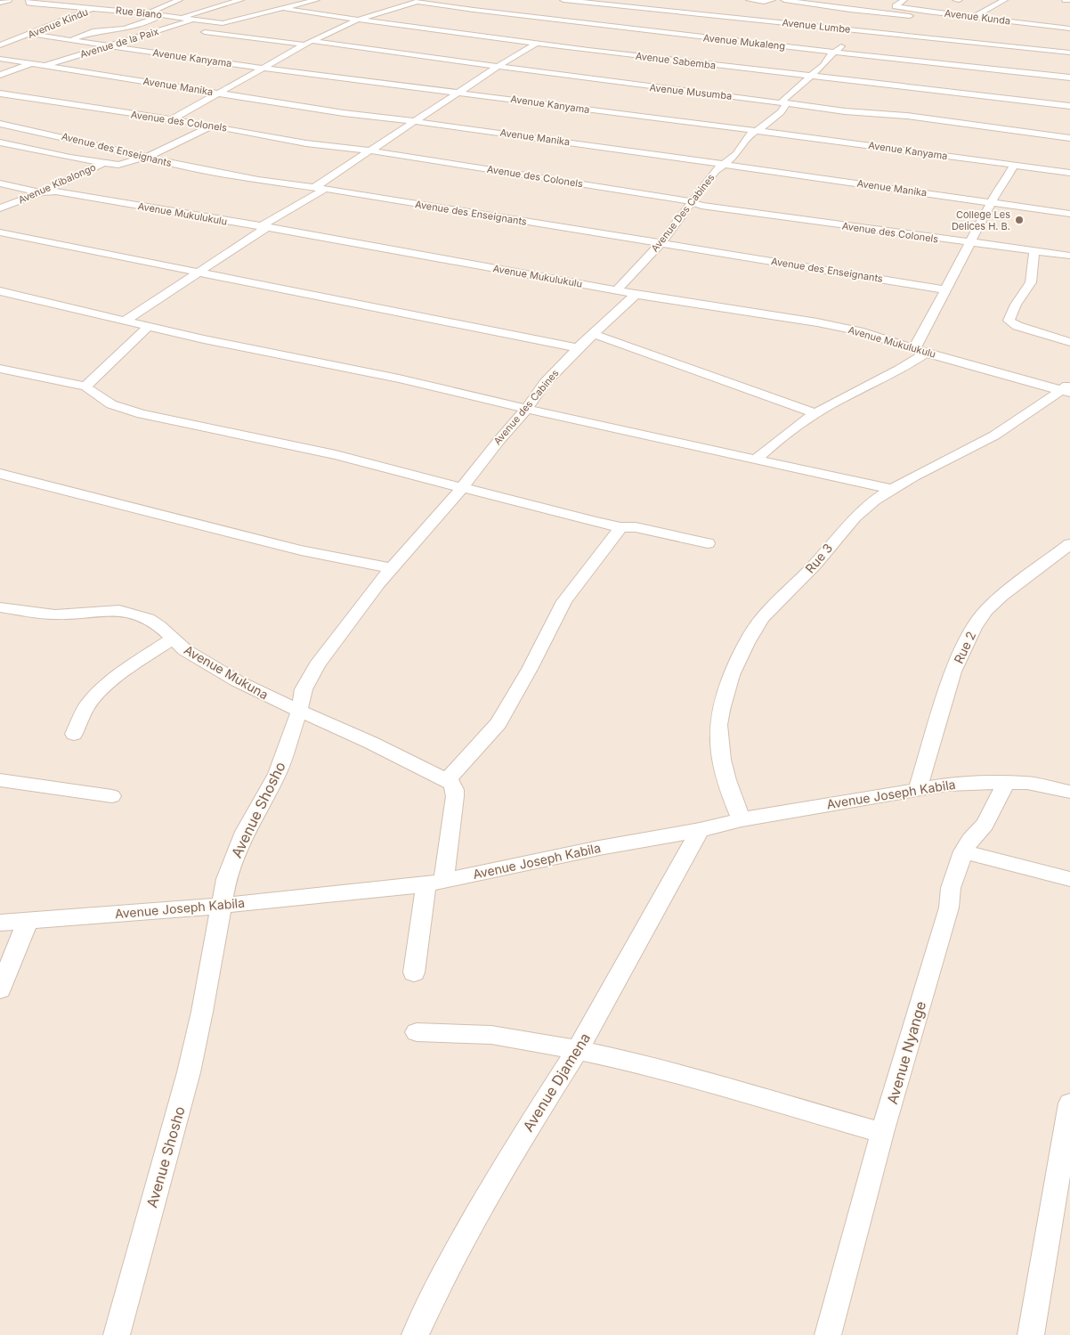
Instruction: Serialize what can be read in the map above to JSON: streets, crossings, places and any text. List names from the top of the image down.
{
  "streets": {
    "street": [
      "Rue Biano",
      "Avenue Kunda",
      "Avenue Kindu",
      "Avenue Lumbe",
      "Avenue Mukaleng",
      "Avenue de la Paix",
      "Avenue Kanyama",
      "Avenue Sabemba",
      "Avenue Manika",
      "Avenue Musumba",
      "Avenue des Colonels",
      "Avenue des Enseignants",
      "Avenue Kibalongo",
      "Avenue Des Cabines",
      "Avenue Mukulukulu",
      "Avenue des Cabines",
      "Rue 3",
      "Rue 2",
      "Avenue Mukuna",
      "Avenue Joseph Kabila",
      "Avenue Shosho",
      "Avenue Nyange",
      "Avenue Djamena"
    ]
  },
  "crossings": [
    ["Rue Biano", "Avenue Kindu"],
    ["Rue Biano", "Avenue de la Paix"],
    ["Rue Biano", "Avenue Sabemba"],
    ["Avenue Kindu", "Avenue Kanyama"],
    ["Avenue Lumbe", "Avenue Des Cabines"],
    ["Avenue Mukaleng", "Avenue Des Cabines"],
    ["Avenue de la Paix", "Avenue Kanyama"],
    ["Avenue de la Paix", "Avenue Manika"],
    ["Avenue Kanyama", "Avenue Des Cabines"],
    ["Avenue Sabemba", "Avenue Des Cabines"],
    ["Avenue Manika", "Avenue Des Cabines"],
    ["Avenue Musumba", "Avenue Des Cabines"],
    ["Avenue des Colonels", "Avenue Kibalongo"],
    ["Avenue des Colonels", "Avenue Des Cabines"],
    ["Avenue des Enseignants", "Avenue Kibalongo"],
    ["Avenue des Enseignants", "Avenue Des Cabines"],
    ["Avenue Kibalongo", "Avenue Mukulukulu"],
    ["Avenue Des Cabines", "Avenue Mukulukulu"],
    ["Avenue Mukulukulu", "Avenue des Cabines"],
    ["Avenue Mukulukulu", "Rue 3"],
    ["Avenue des Cabines", "Avenue Shosho"],
    ["Rue 3", "Avenue Joseph Kabila"],
    ["Rue 2", "Avenue Joseph Kabila"],
    ["Avenue Mukuna", "Avenue Shosho"],
    ["Avenue Joseph Kabila", "Avenue Shosho"],
    ["Avenue Joseph Kabila", "Avenue Nyange"],
    ["Avenue Joseph Kabila", "Avenue Djamena"]
  ],
  "places": ["College Les Delices H. B."]
}
